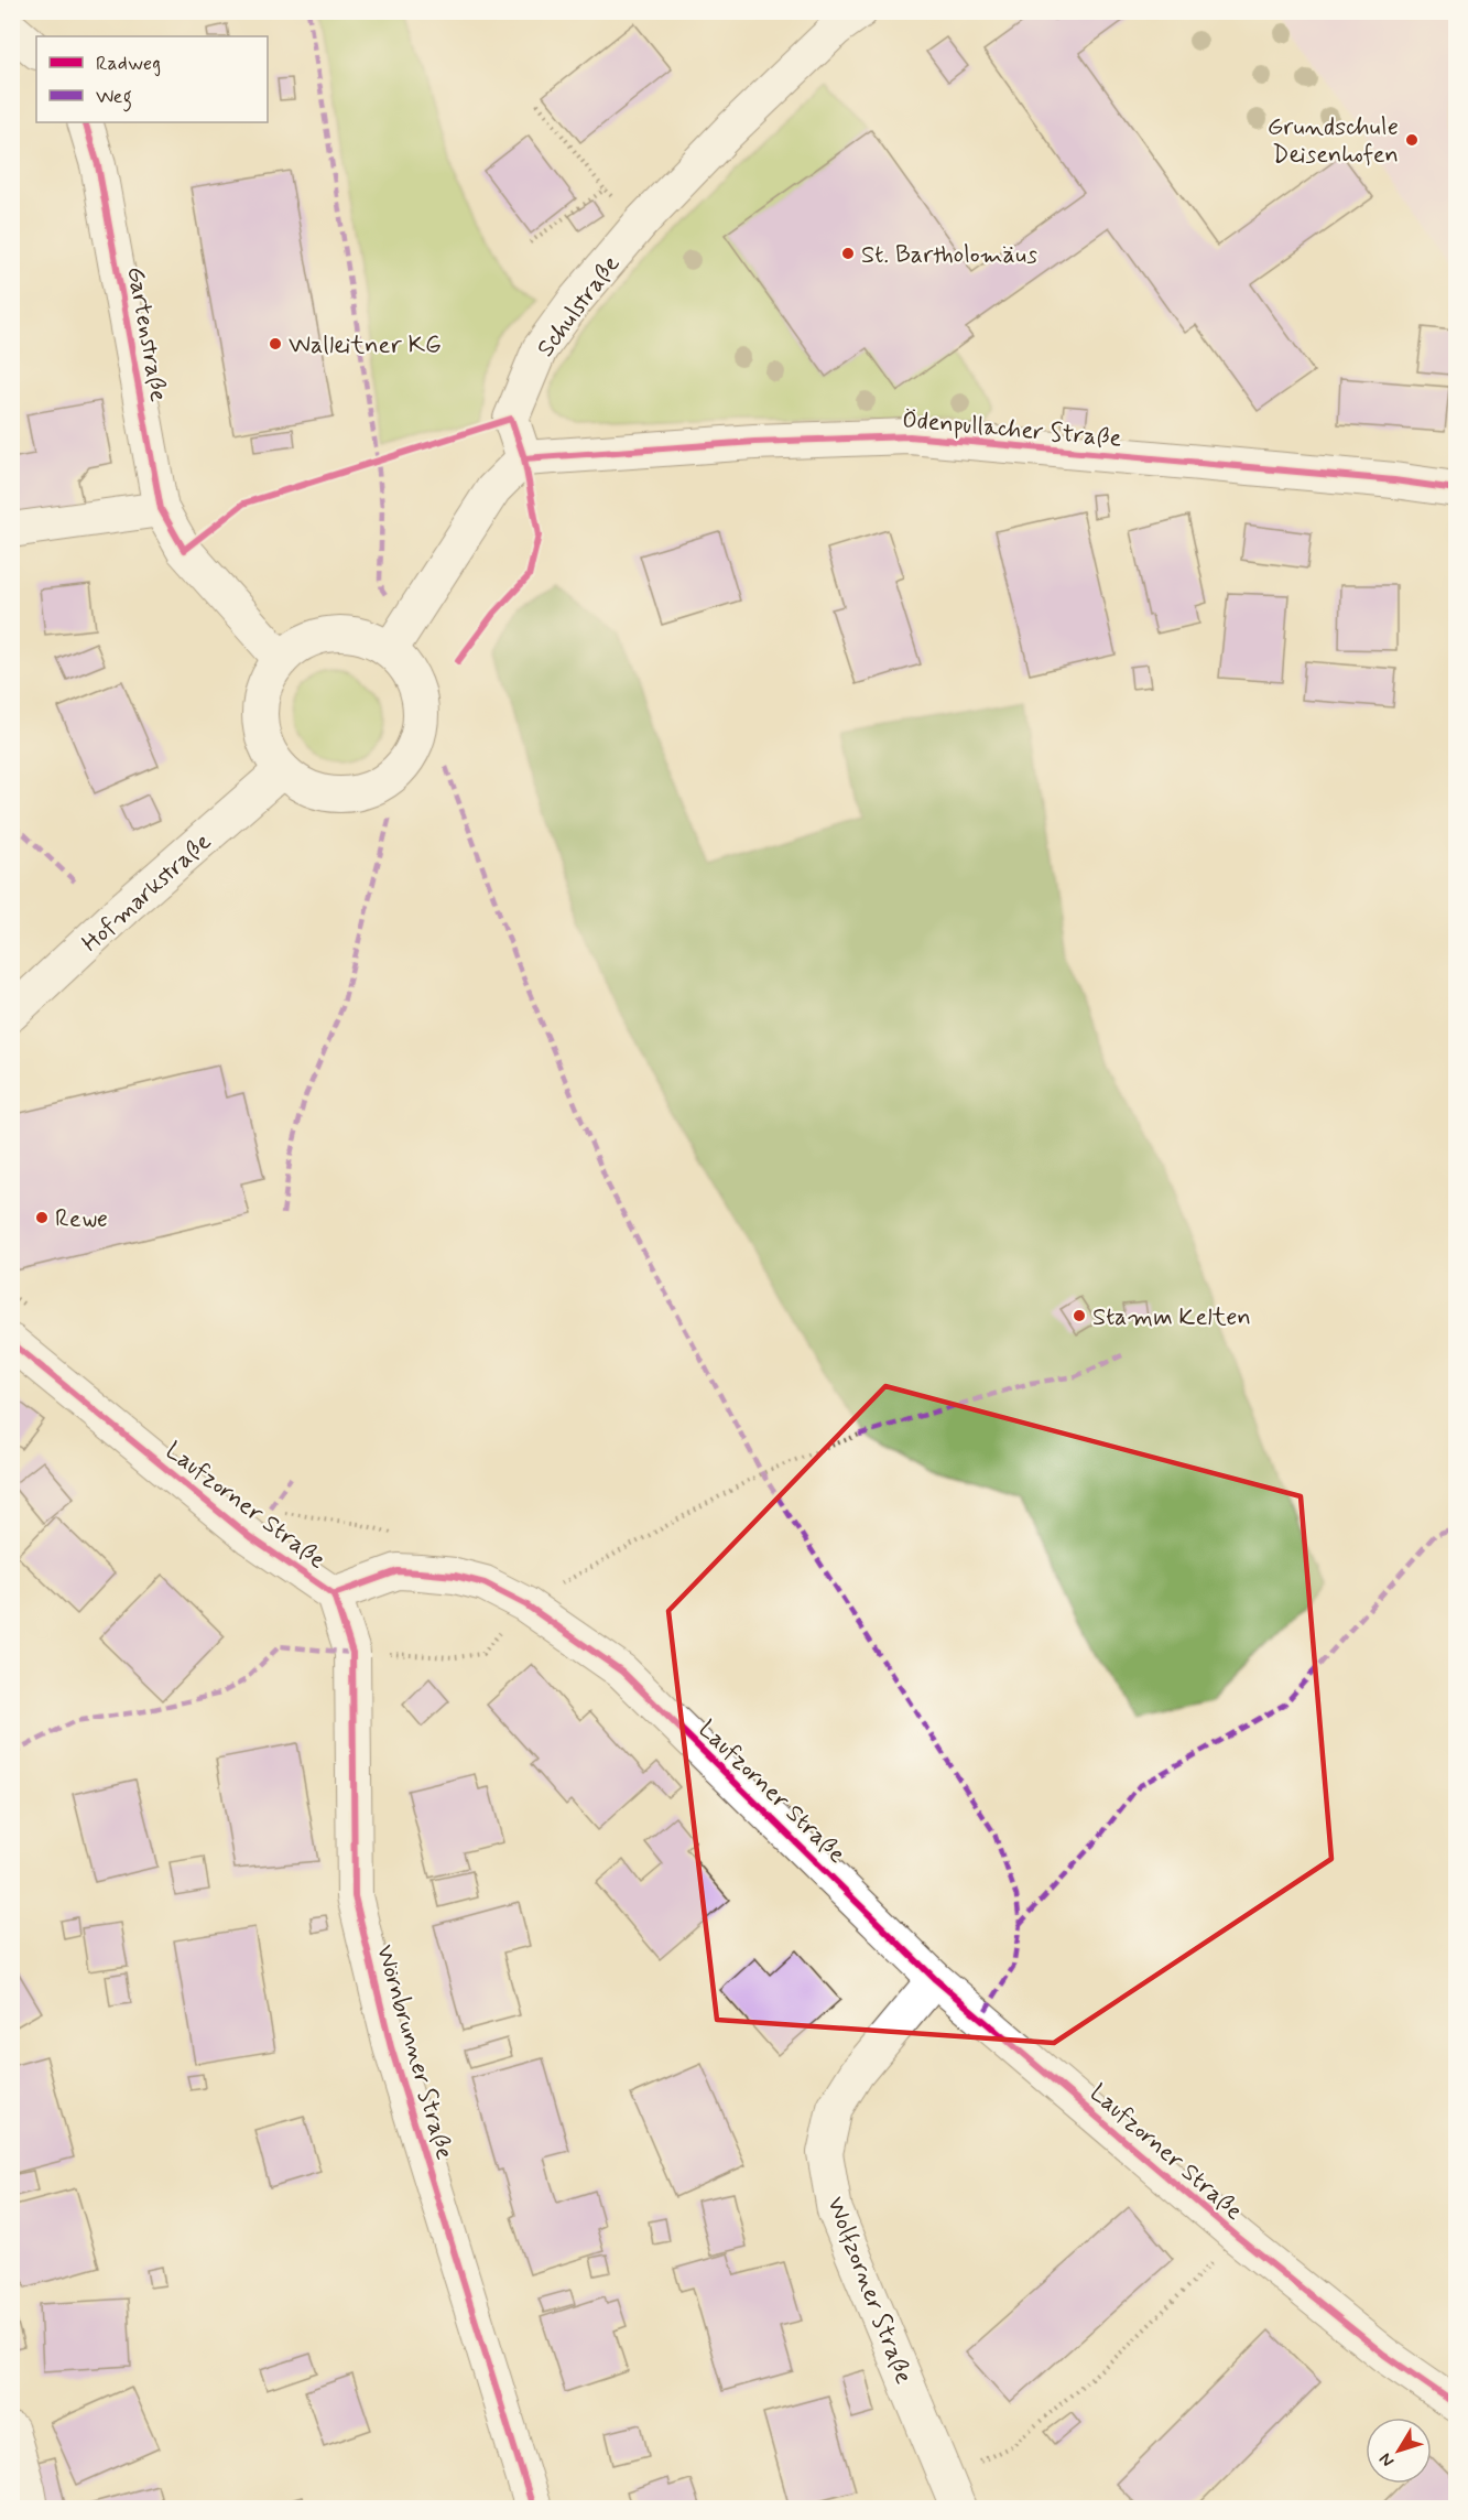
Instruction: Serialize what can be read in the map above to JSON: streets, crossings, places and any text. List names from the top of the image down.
{
  "streets": {
    "street": [
      "Schulstraße",
      "Gartenstraße",
      "Ödenpullacher Straße",
      "Hofmarkstraße",
      "Laufzorner Straße",
      "Wörnbrunner Straße",
      "Wolfzorner Straße"
    ]
  },
  "crossings": [
    ["Schulstraße", "Ödenpullacher Straße"],
    ["Gartenstraße", "Hofmarkstraße"],
    ["Laufzorner Straße", "Wörnbrunner Straße"],
    ["Laufzorner Straße", "Wolfzorner Straße"]
  ],
  "places": [
    "Grundschule Deisenhofen",
    "St. Bartholomäus",
    "Walleitner KG",
    "Rewe",
    "Stamm Kelten"
  ],
  "legend": ["Radweg", "Weg"],
  "north": "bottom left"
}
